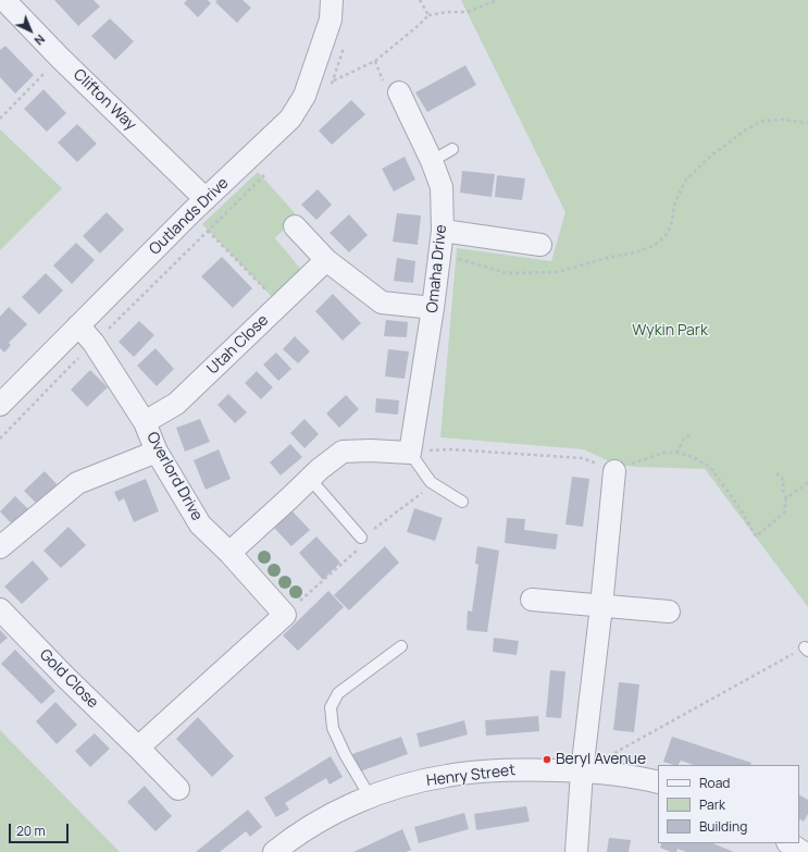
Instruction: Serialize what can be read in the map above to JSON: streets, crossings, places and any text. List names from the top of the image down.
{
  "streets": {
    "street": [
      "Clifton Way",
      "Outlands Drive",
      "Omaha Drive",
      "Utah Close",
      "Overlord Drive",
      "Gold Close",
      "Henry Street"
    ]
  },
  "crossings": [
    ["Clifton Way", "Outlands Drive"],
    ["Outlands Drive", "Overlord Drive"],
    ["Utah Close", "Overlord Drive"],
    ["Overlord Drive", "Gold Close"]
  ],
  "parks": ["Wykin Park"],
  "places": ["Beryl Avenue"],
  "legend": ["Road", "Park", "Building"],
  "scale_bar": "20 m",
  "north": "bottom right"
}
